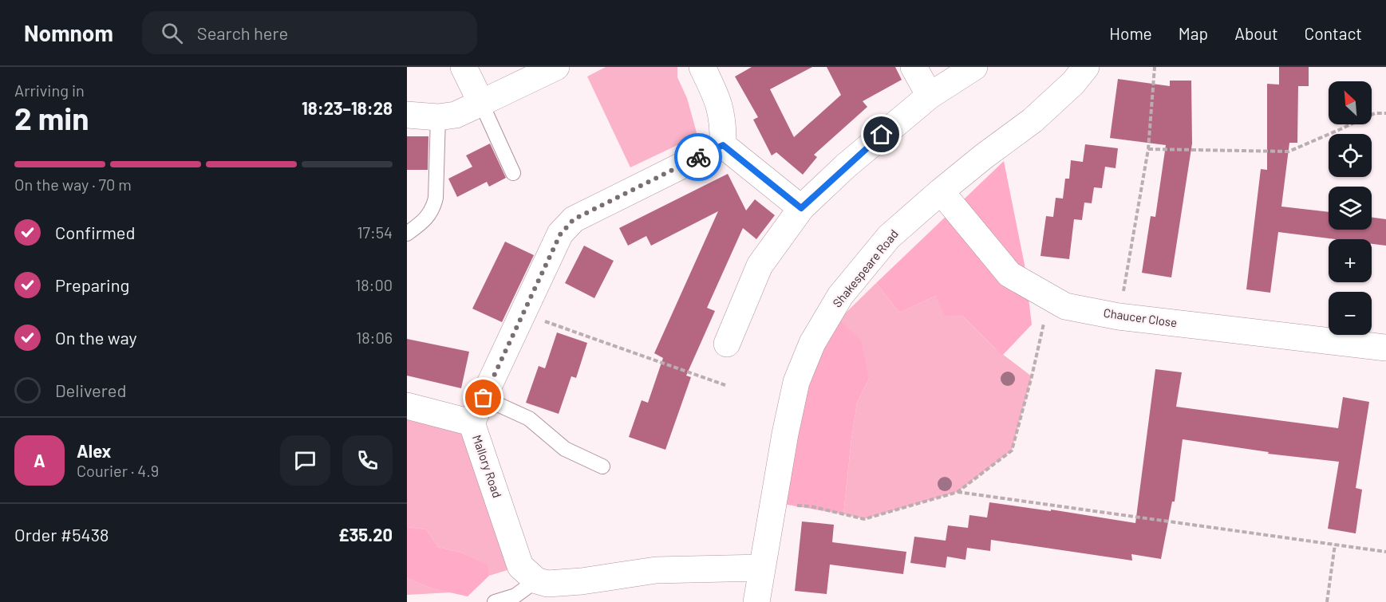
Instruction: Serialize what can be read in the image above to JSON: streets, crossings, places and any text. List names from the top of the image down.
{
  "streets": {
    "street": ["Shakespeare Road", "Chaucer Close", "Mallory Road"]
  },
  "crossings": [
    ["Shakespeare Road", "Chaucer Close"]
  ],
  "north": "top left",
  "page": {
    "header": "Nomnom",
    "search": "Search here",
    "nav": [
      "Home",
      "Map",
      "About",
      "Contact"
    ],
    "heading": ["2 min", "Arriving in", "18:23–18:28"],
    "panel": [
      "Alex",
      "Courier · 4.9",
      "Order #5438",
      "£35.20"
    ],
    "map_buttons": ["+", "−"],
    "bar": "On the way · 70 m",
    "list": [
      ["Confirmed", "17:54"],
      ["Preparing", "18:00"],
      ["On the way", "18:06"],
      "Delivered"
    ],
    "round": "A"
  }
}
